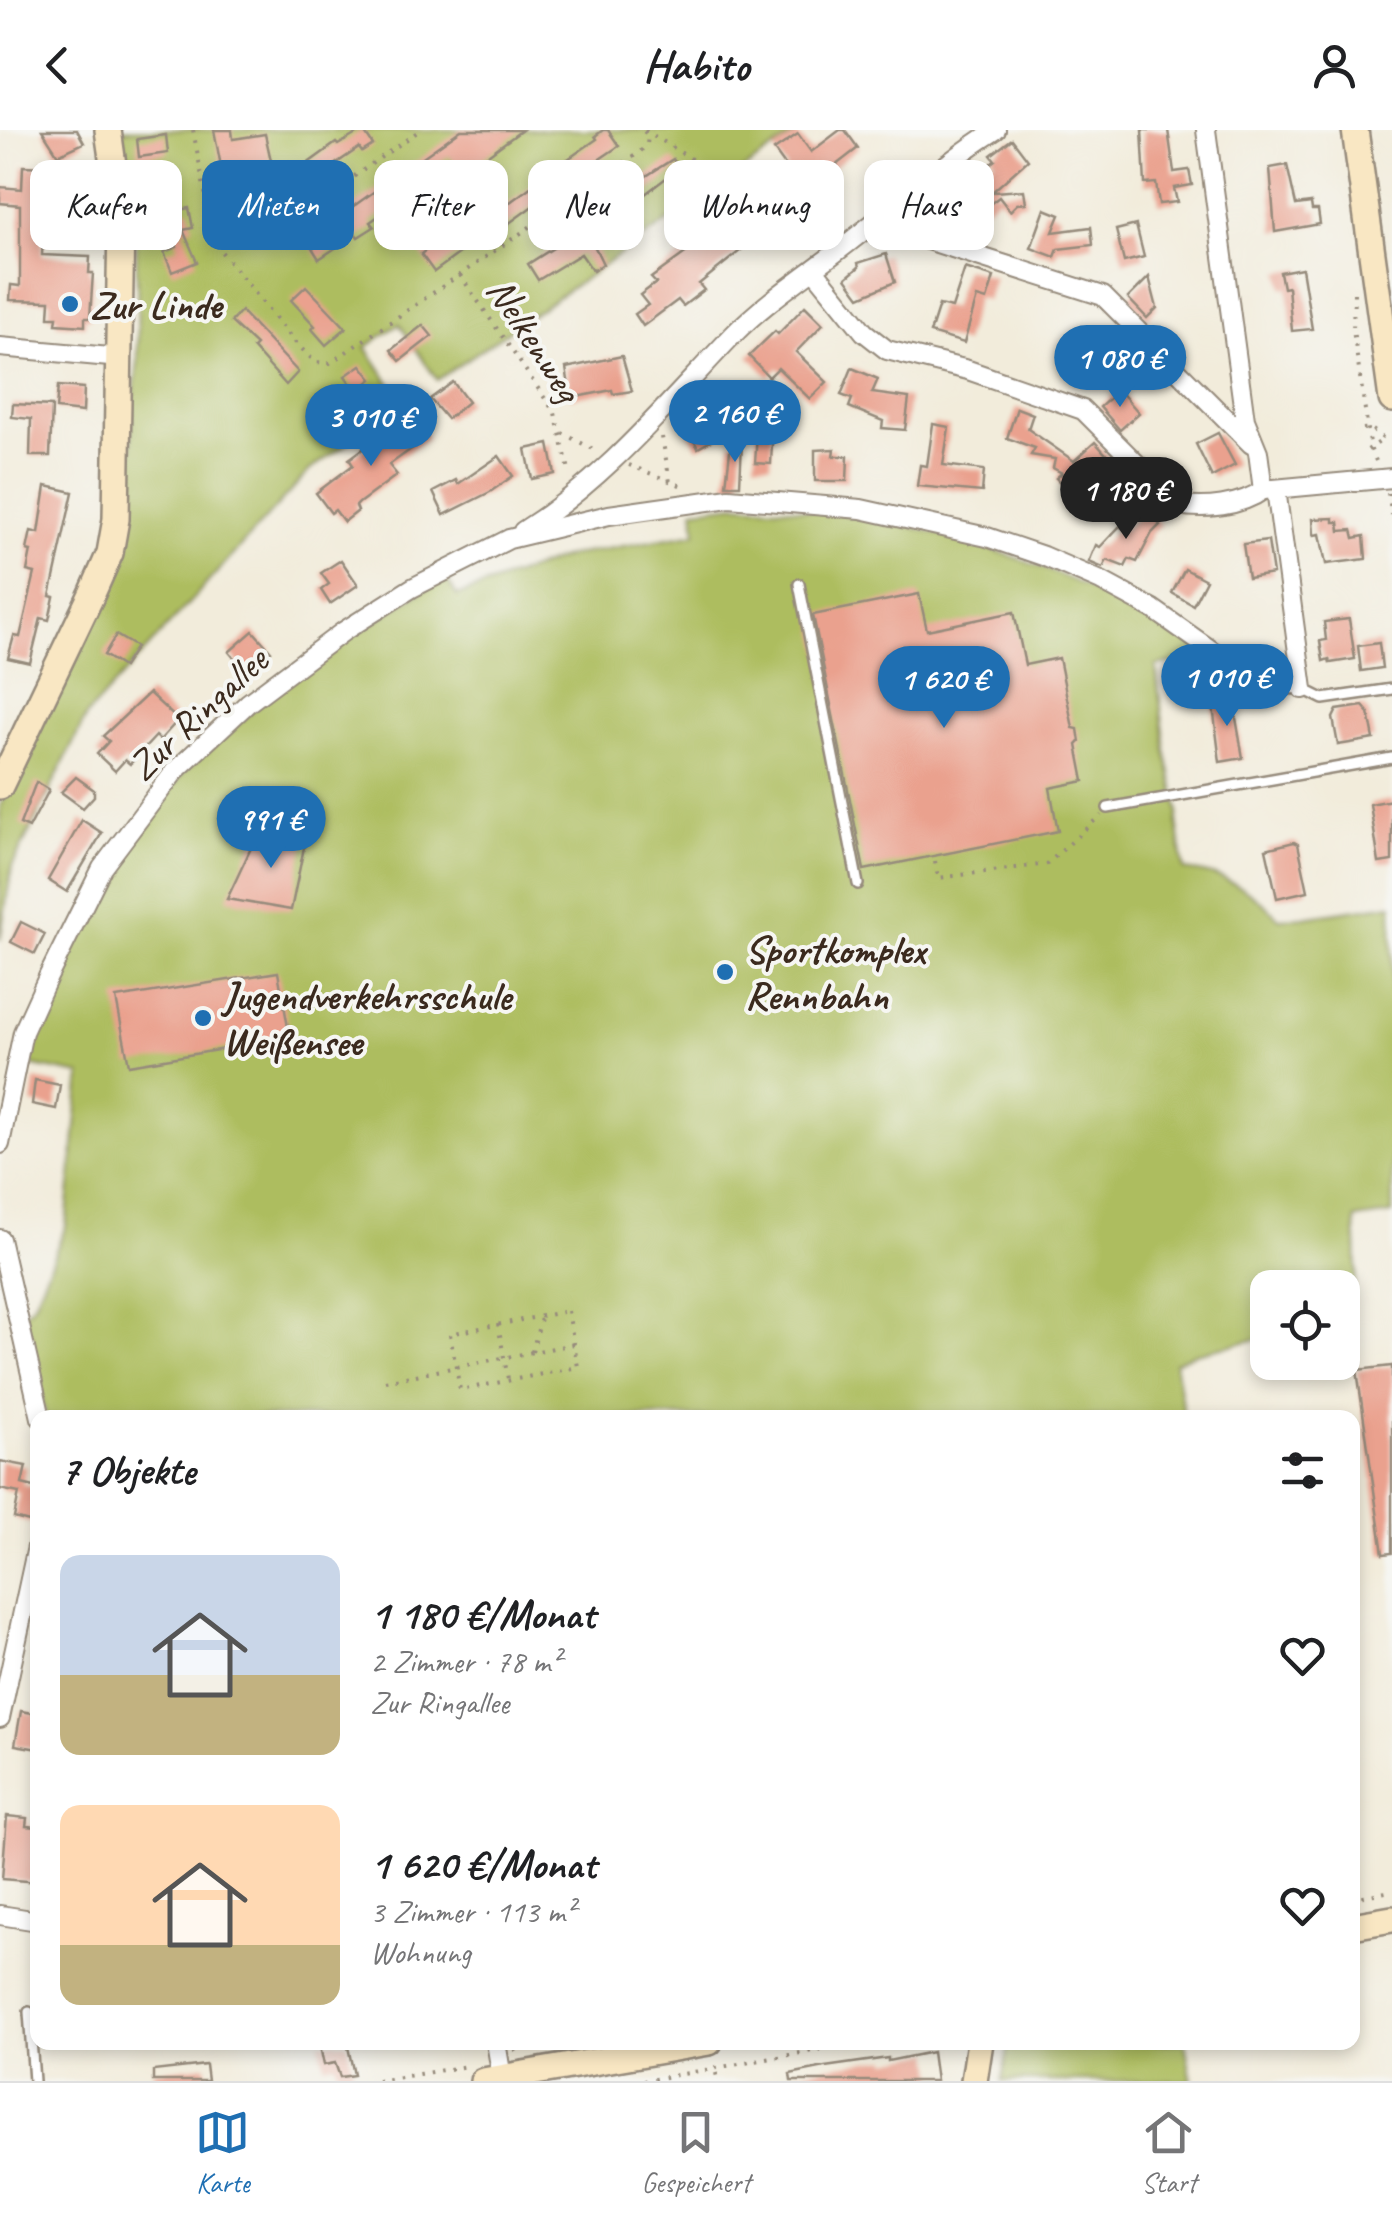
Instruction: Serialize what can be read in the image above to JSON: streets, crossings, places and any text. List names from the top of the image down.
{
  "streets": {
    "street": ["Zur Ringallee"],
    "path": ["Nelkenweg"]
  },
  "places": ["Zur Linde", "Sportkomplex Rennbahn", "Jugendverkehrsschule Weißensee"],
  "page": {
    "header": "Habito",
    "chip": [
      "Kaufen",
      "Mieten",
      "Filter",
      "Neu",
      "Wohnung",
      "Haus"
    ],
    "price": [
      "1 080 €",
      "2 160 €",
      "3 010 €",
      "1 180 €",
      "1 010 €",
      "1 620 €",
      "991 €"
    ],
    "heading": "7 Objekte",
    "list": [
      {
        "name": "1 180 €/Monat",
        "note": "2 Zimmer · 78 m² · Zur Ringallee"
      },
      {
        "name": "1 620 €/Monat",
        "note": "3 Zimmer · 113 m² · Wohnung"
      }
    ],
    "tabs": ["Karte", "Gespeichert", "Start"]
  }
}
